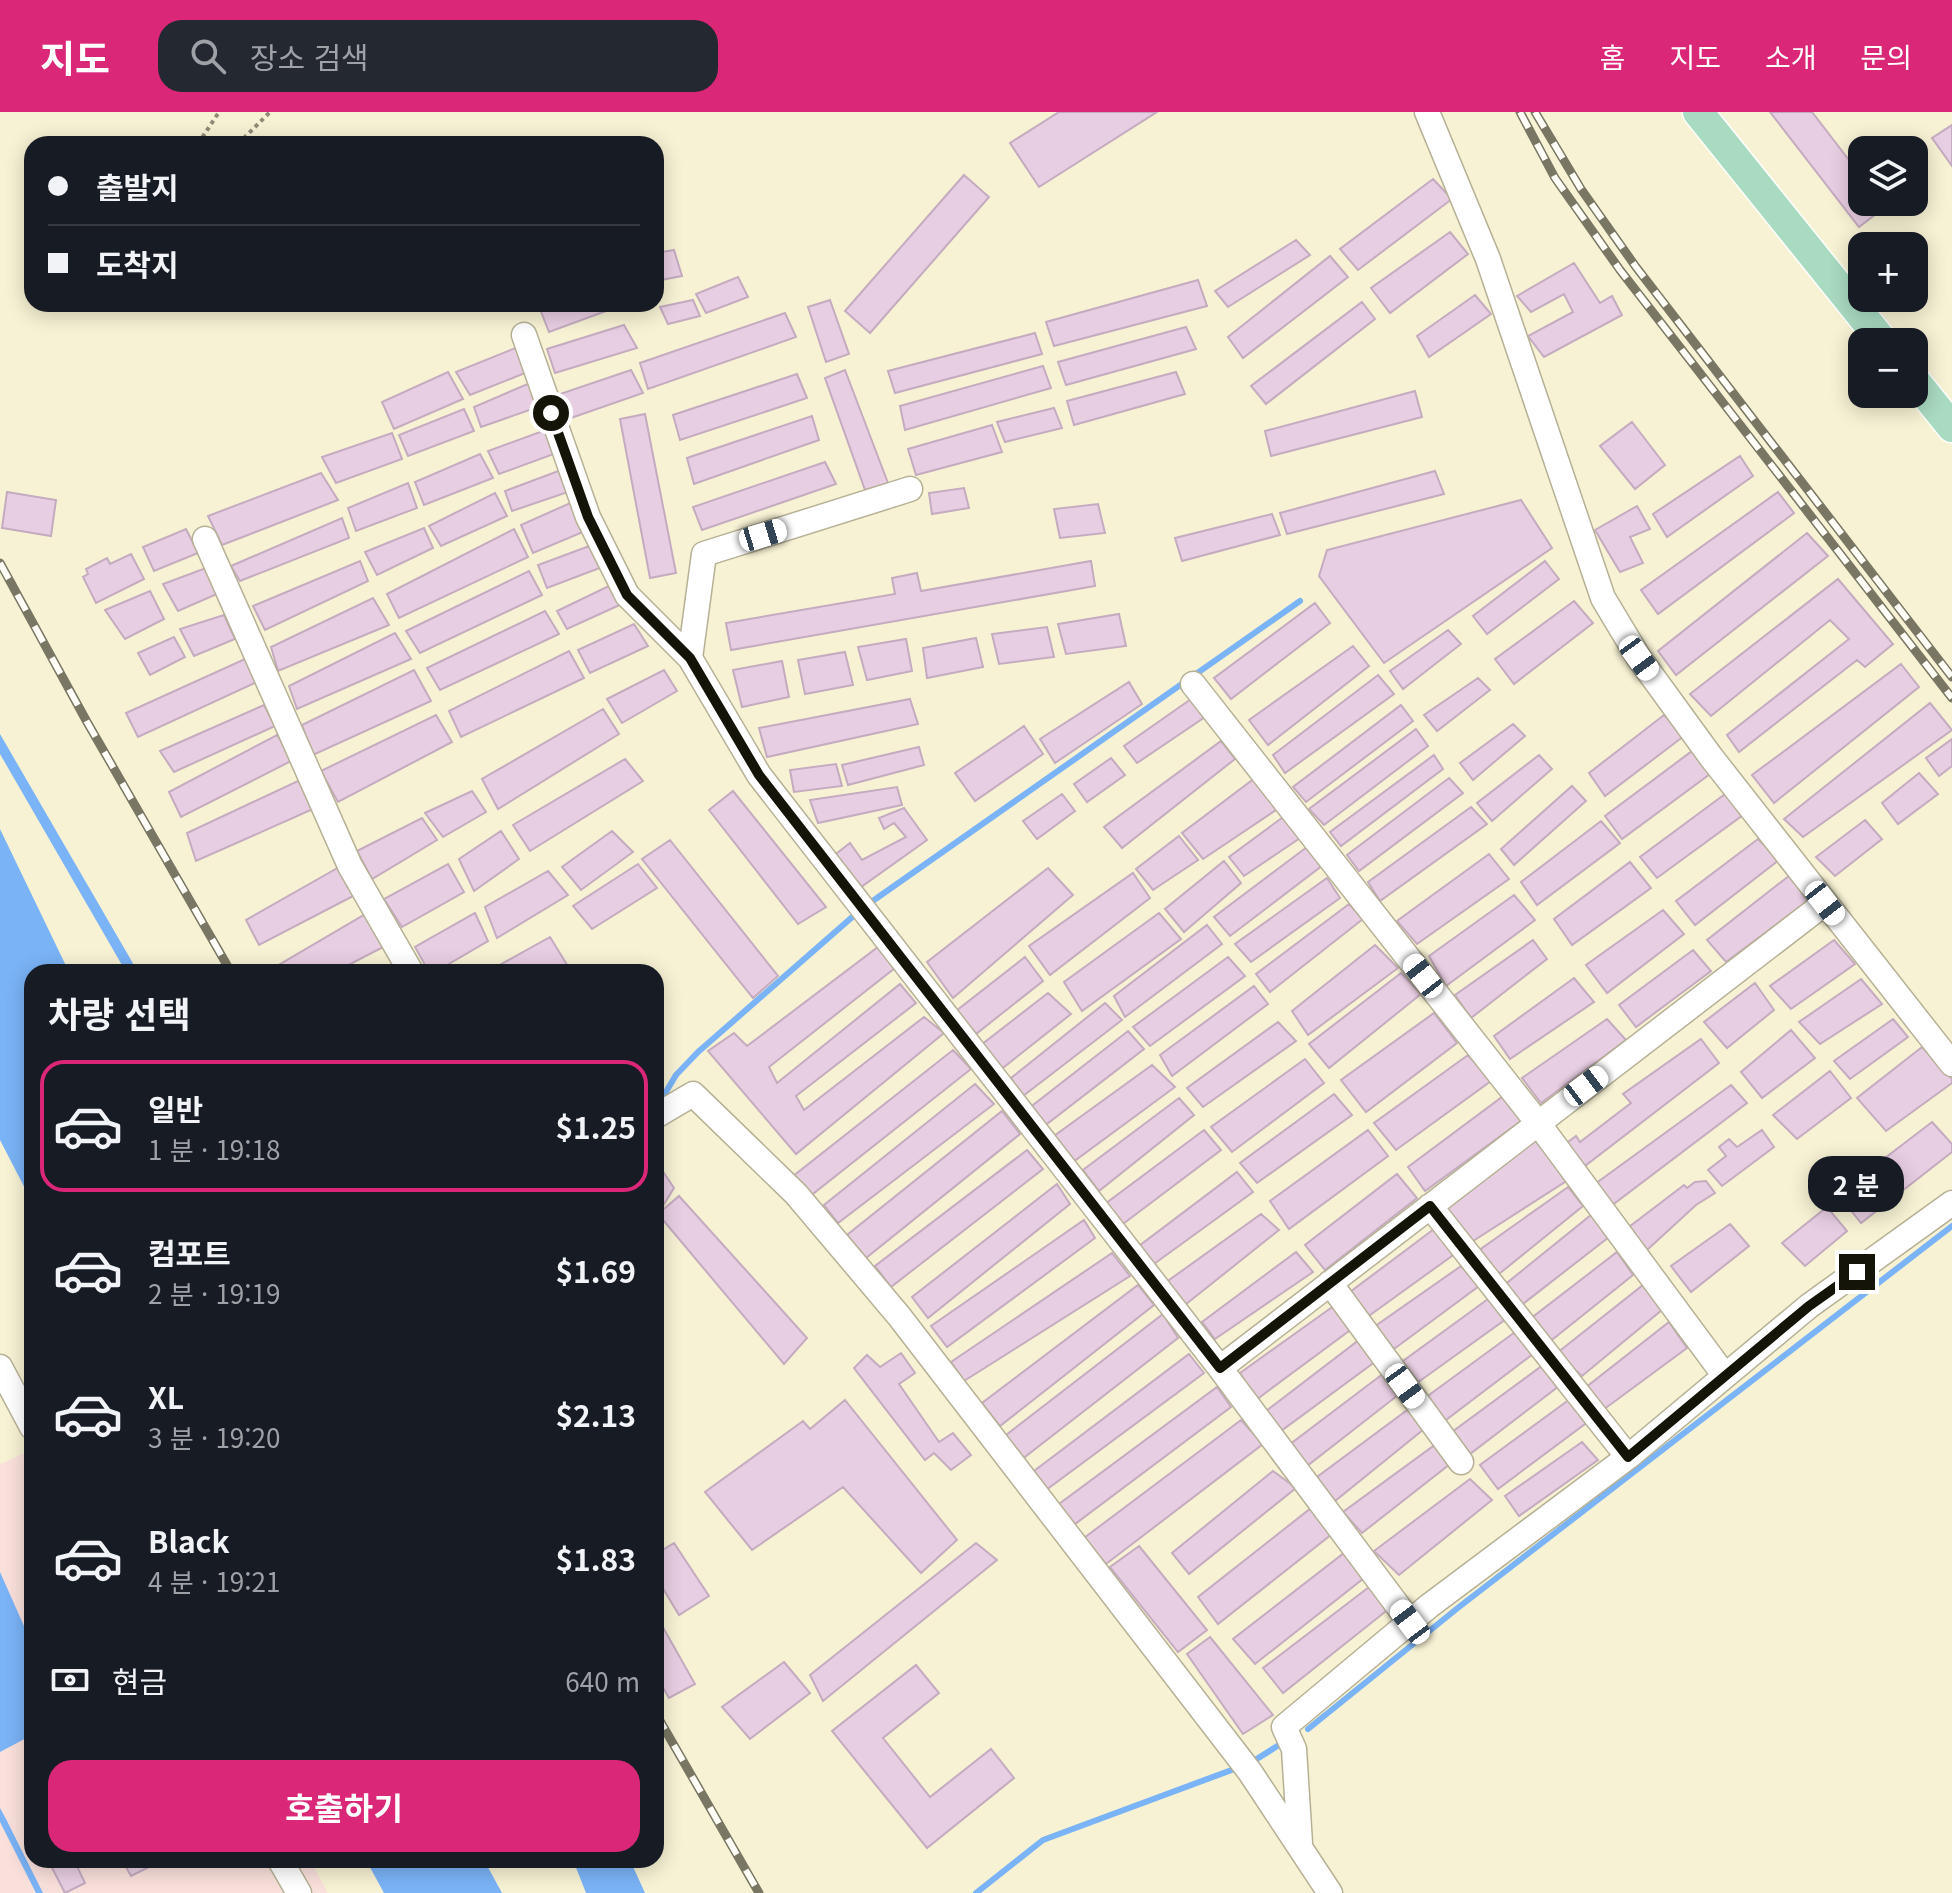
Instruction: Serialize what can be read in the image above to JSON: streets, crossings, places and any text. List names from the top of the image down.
{
  "page": {
    "header": "지도",
    "search": "장소 검색",
    "nav": [
      "홈",
      "지도",
      "소개",
      "문의"
    ],
    "map_buttons": ["+", "−"],
    "banner": ["출발지", "도착지"],
    "heading": "차량 선택",
    "list": [
      {
        "name": "일반",
        "note": "1 분 · 19:18",
        "value": "$1.25"
      },
      {
        "name": "컴포트",
        "note": "2 분 · 19:19",
        "value": "$1.69"
      },
      {
        "name": "XL",
        "note": "3 분 · 19:20",
        "value": "$2.13"
      },
      {
        "name": "Black",
        "note": "4 분 · 19:21",
        "value": "$1.83"
      }
    ],
    "bubble": "2 분",
    "pay": ["현금", "640 m"],
    "buttons": "호출하기"
  }
}
